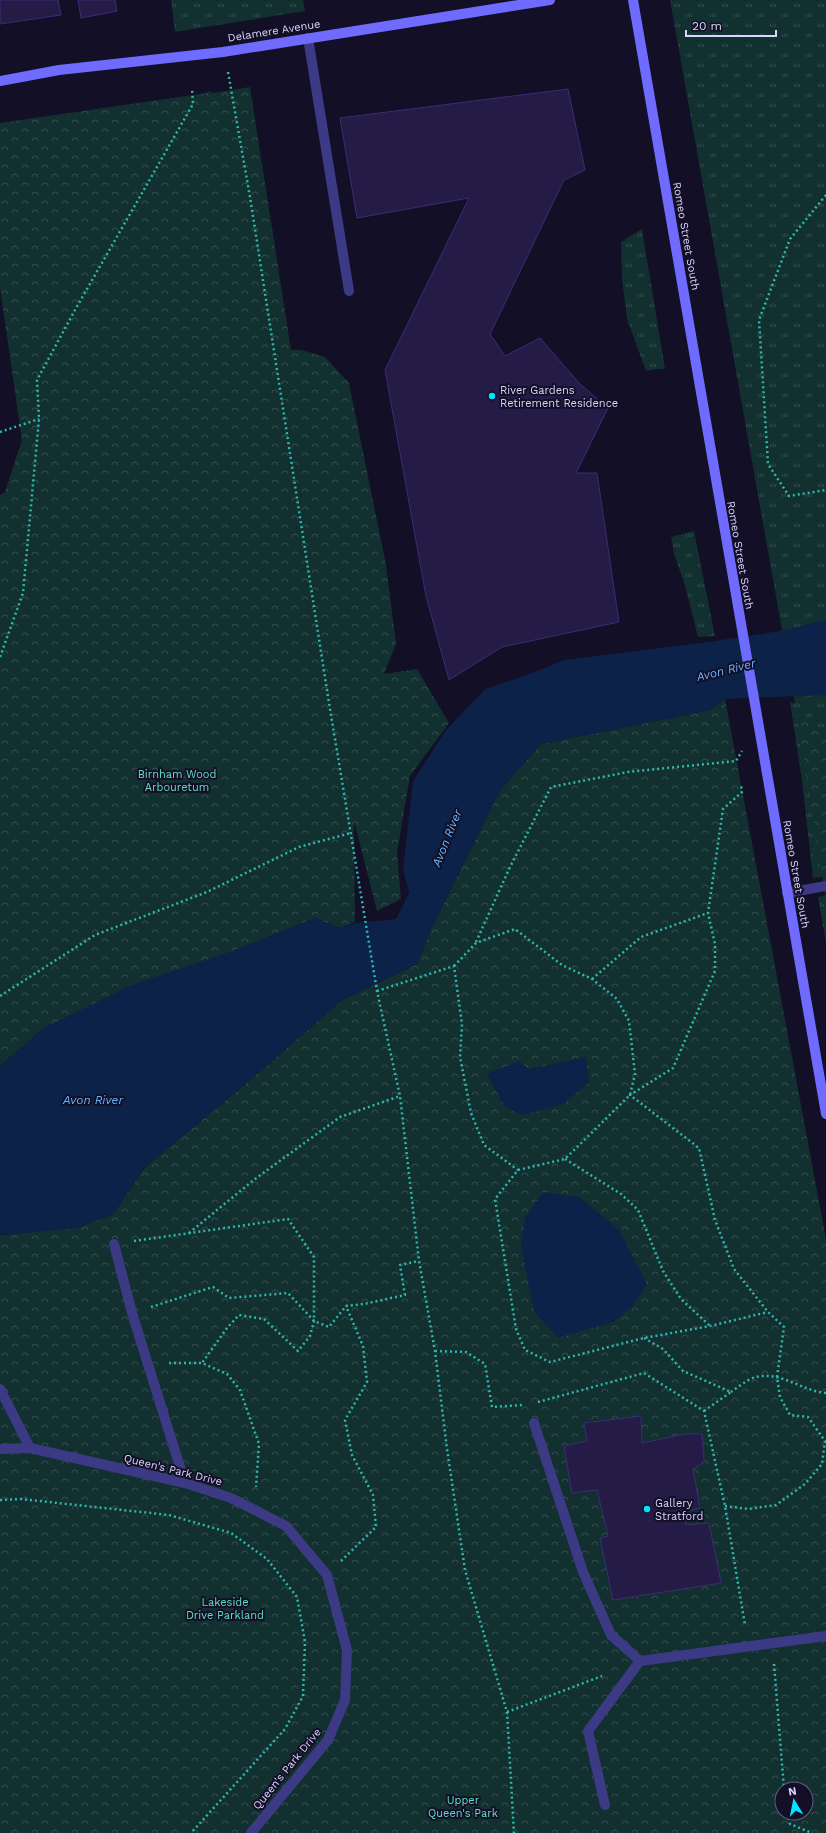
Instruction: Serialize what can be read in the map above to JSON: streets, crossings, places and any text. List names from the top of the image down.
{
  "streets": {
    "main road": ["Delamere Avenue", "Romeo Street South"],
    "street": ["Queen's Park Drive"]
  },
  "water": ["Avon River"],
  "parks": ["Birnham Wood Arbouretum", "Lakeside Drive Parkland", "Upper Queen's Park"],
  "places": ["River Gardens Retirement Residence", "Gallery Stratford"],
  "scale_bar": "20 m",
  "north": "top"
}
